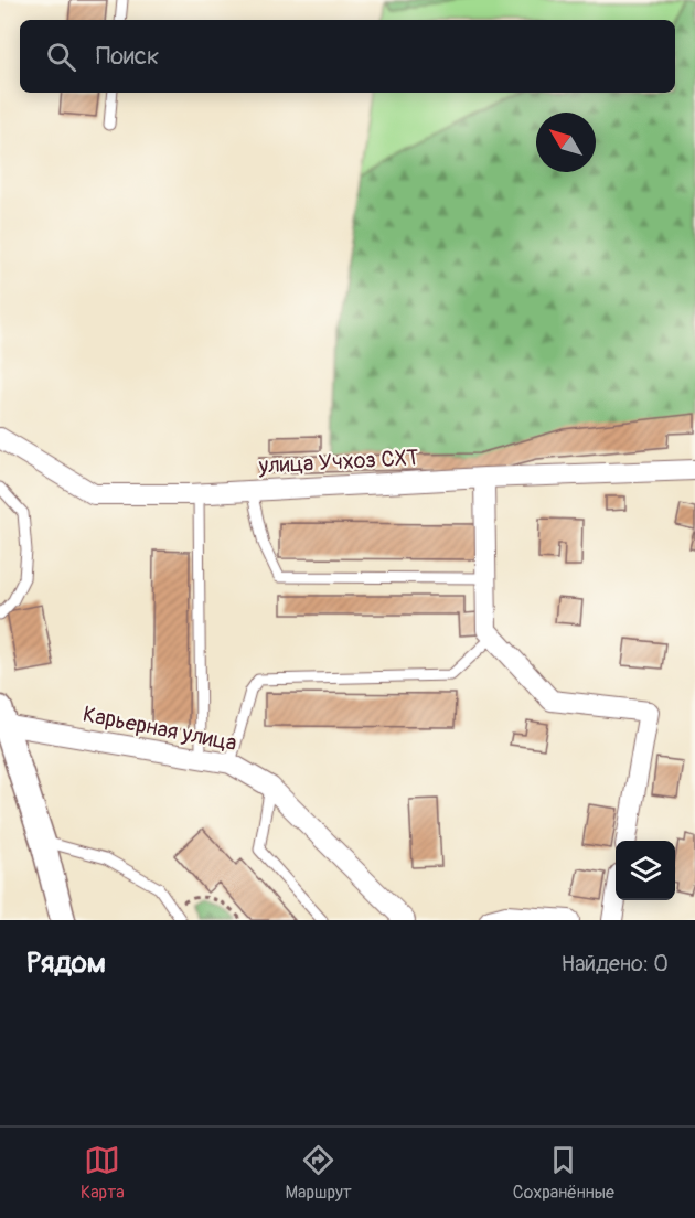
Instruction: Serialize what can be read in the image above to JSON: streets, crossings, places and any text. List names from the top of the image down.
{
  "streets": {
    "street": ["улица Учхоз СХТ", "Карьерная улица"]
  },
  "north": "top left",
  "page": {
    "search": "Поиск",
    "heading": ["Рядом", "Найдено: 0"],
    "nav": ["Карта", "Маршрут", "Сохранённые"]
  }
}
